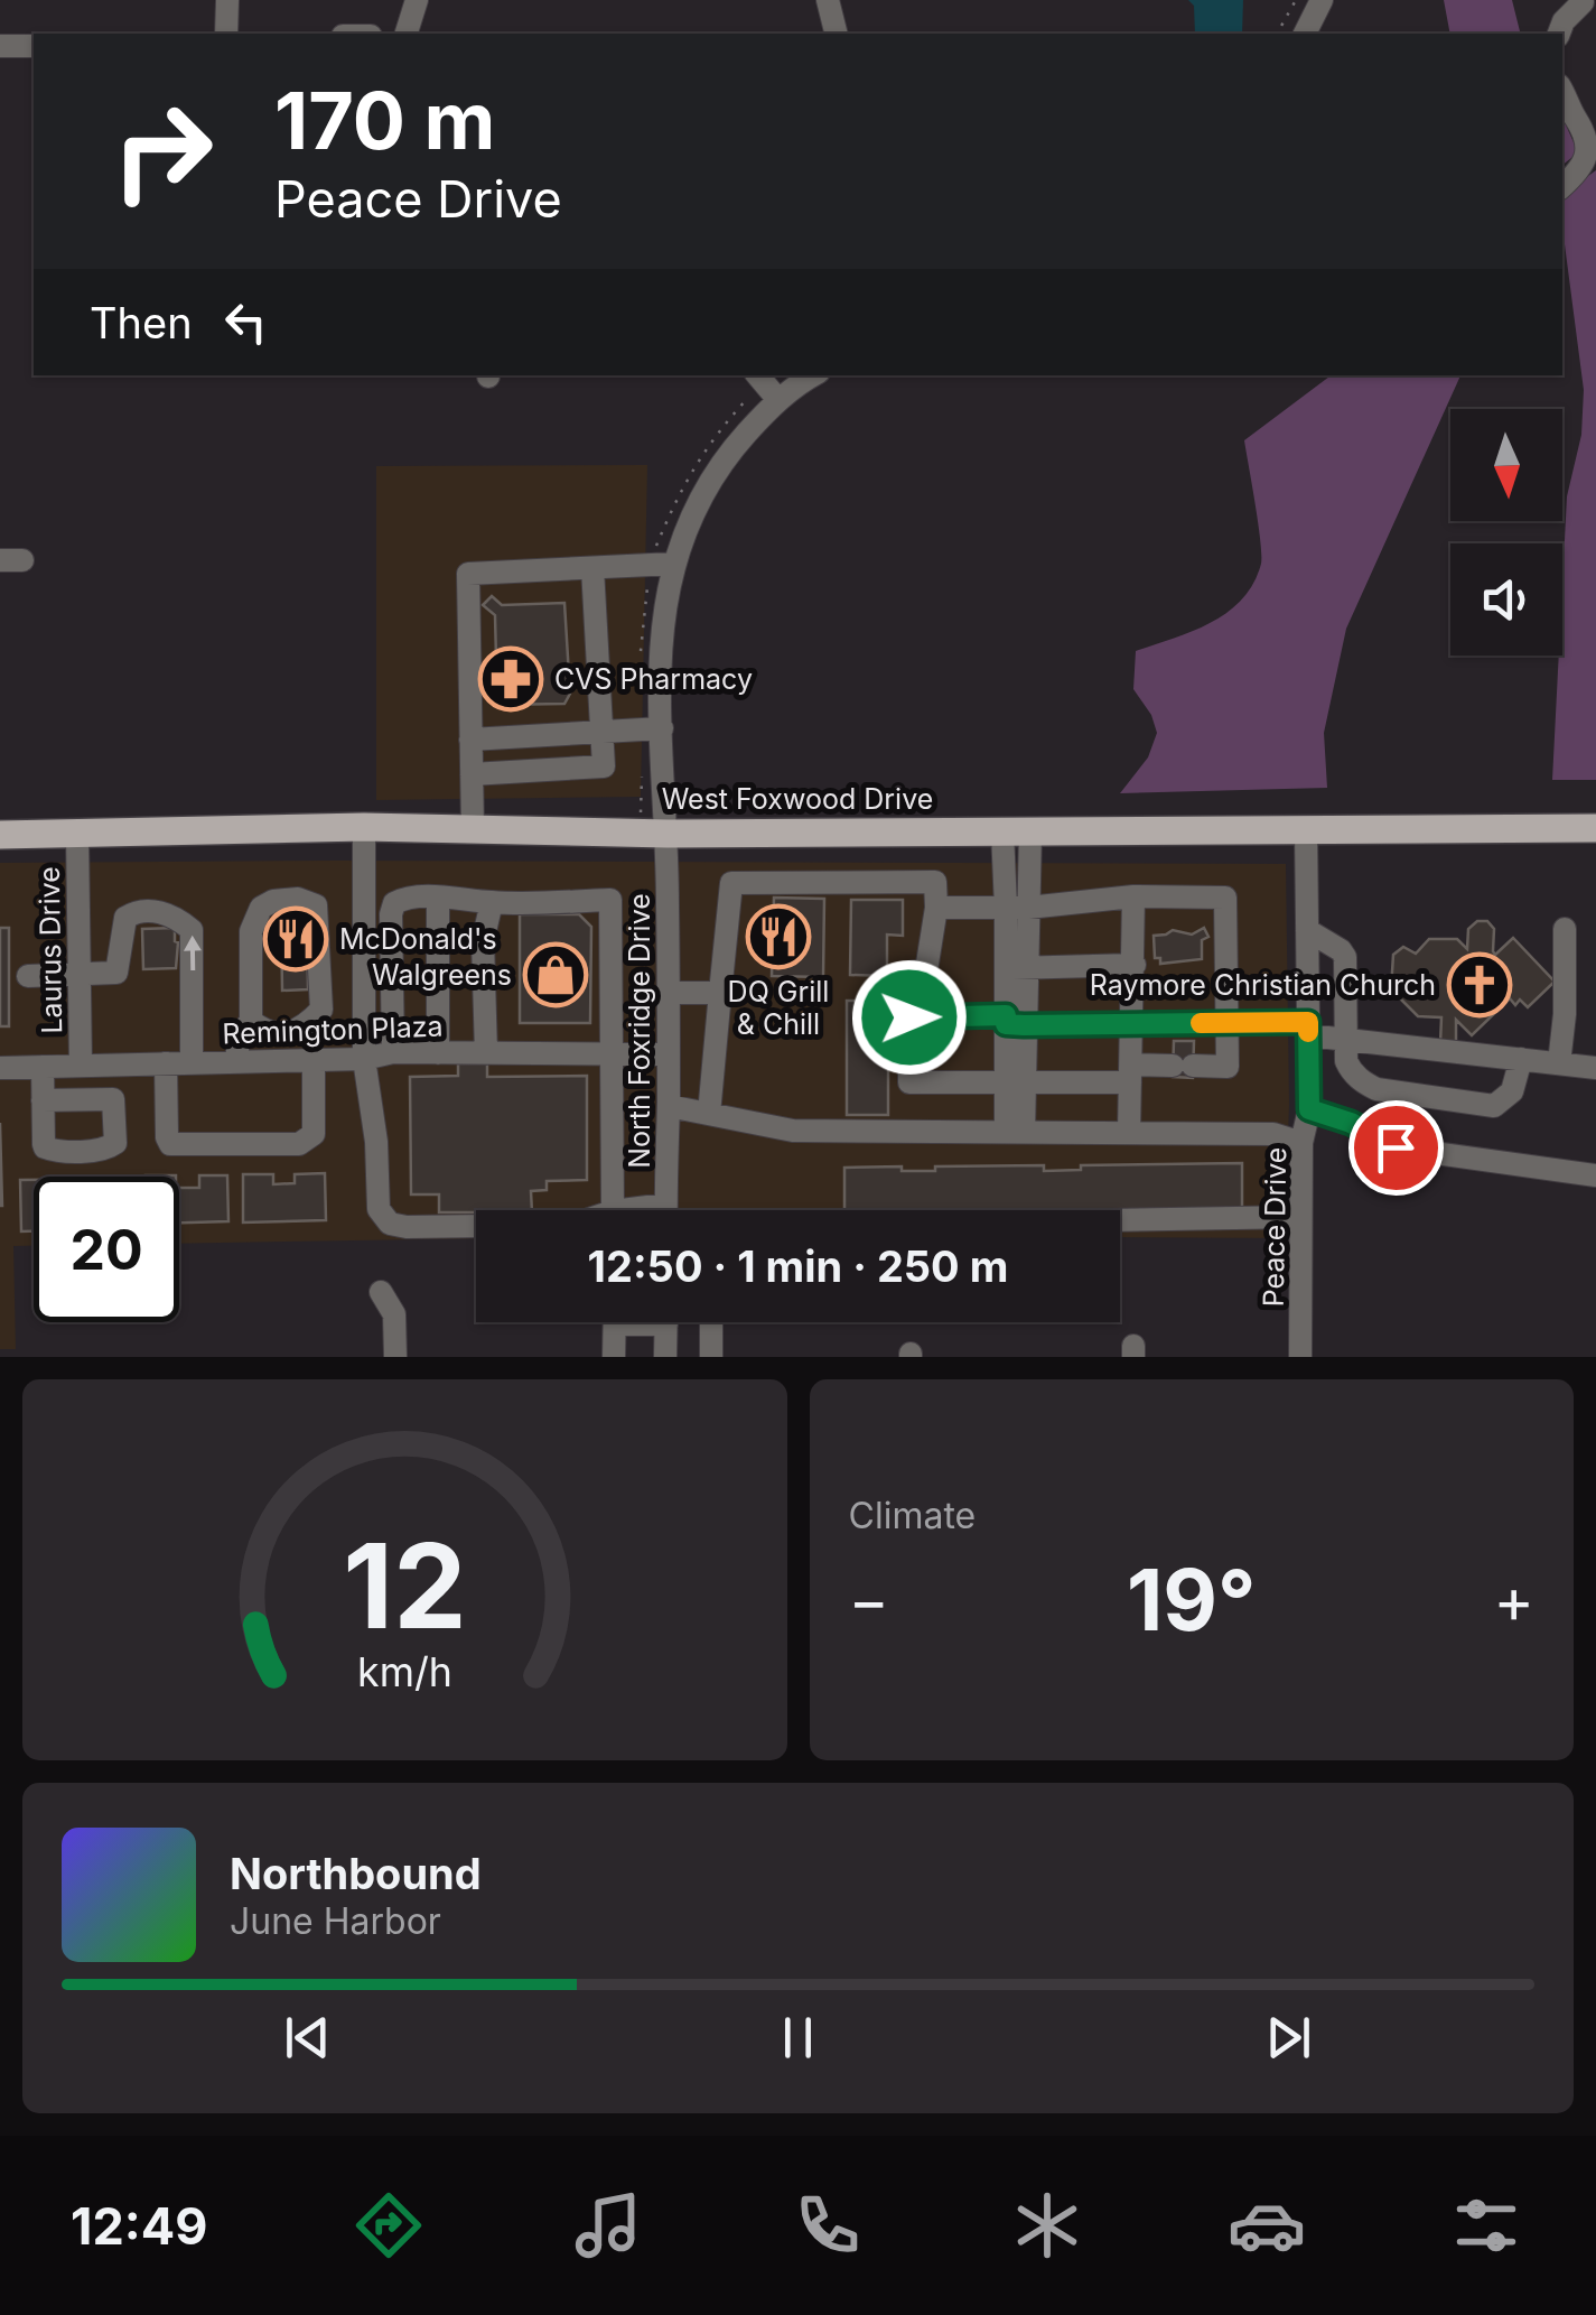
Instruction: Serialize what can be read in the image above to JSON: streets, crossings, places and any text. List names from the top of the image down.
{
  "streets": {
    "main road": ["West Foxwood Drive"],
    "street": [
      "Laurus Drive",
      "Remington Plaza",
      "North Foxridge Drive",
      "Peace Drive"
    ]
  },
  "crossings": [
    ["West Foxwood Drive", "Laurus Drive"],
    ["West Foxwood Drive", "North Foxridge Drive"],
    ["West Foxwood Drive", "Peace Drive"],
    ["Laurus Drive", "Remington Plaza"],
    ["Remington Plaza", "North Foxridge Drive"]
  ],
  "places": {
    "pharmacy": ["CVS Pharmacy"],
    "restaurant": ["DQ Grill & Chill", "McDonald's"],
    "shop": ["Walgreens"],
    "church": ["Raymore Christian Church"]
  },
  "north": "bottom",
  "page": {
    "turn": ["170 m", "Peace Drive"],
    "then": "Then",
    "limit": "20",
    "trip": "12:50 · 1 min · 250 m",
    "tile": "Climate",
    "heat": ["−", "19°", "+"],
    "song": ["Northbound", "June Harbor"],
    "tabs": "12:49",
    "gauge": ["12", "km/h"]
  }
}
